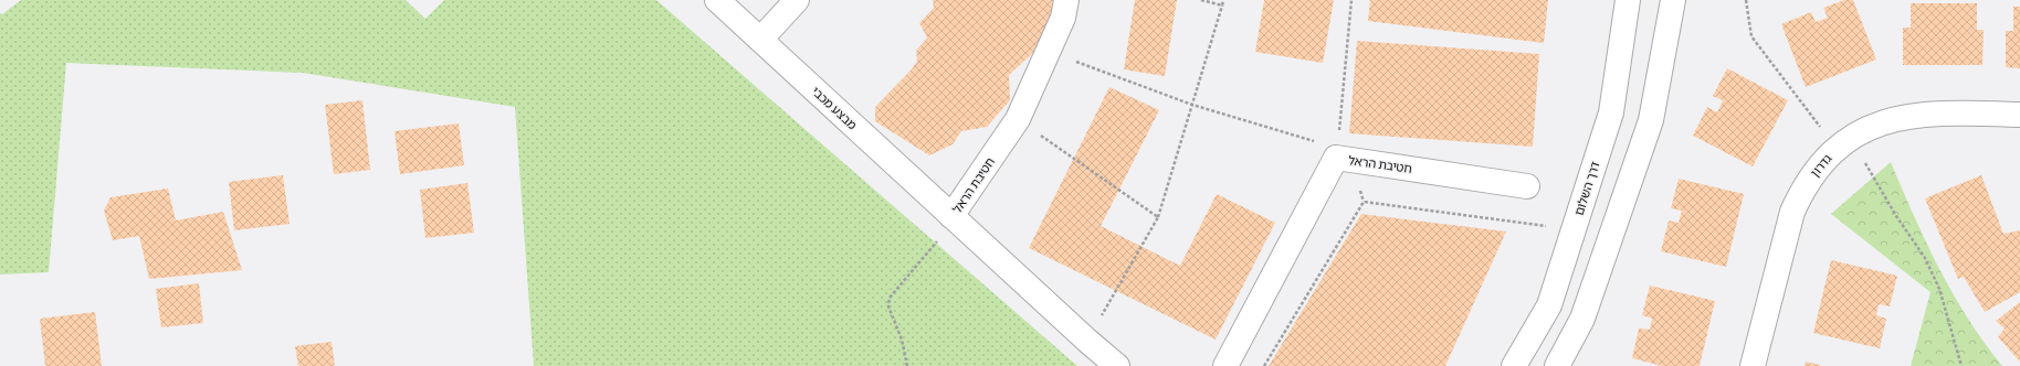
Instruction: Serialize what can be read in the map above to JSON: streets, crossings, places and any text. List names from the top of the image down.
{
  "streets": {
    "street": [
      "מבצע מכבי",
      "חטיבת הראל",
      "גדרון",
      "דרך השלום"
    ]
  },
  "crossings": [
    ["מבצע מכבי", "חטיבת הראל"]
  ]
}
